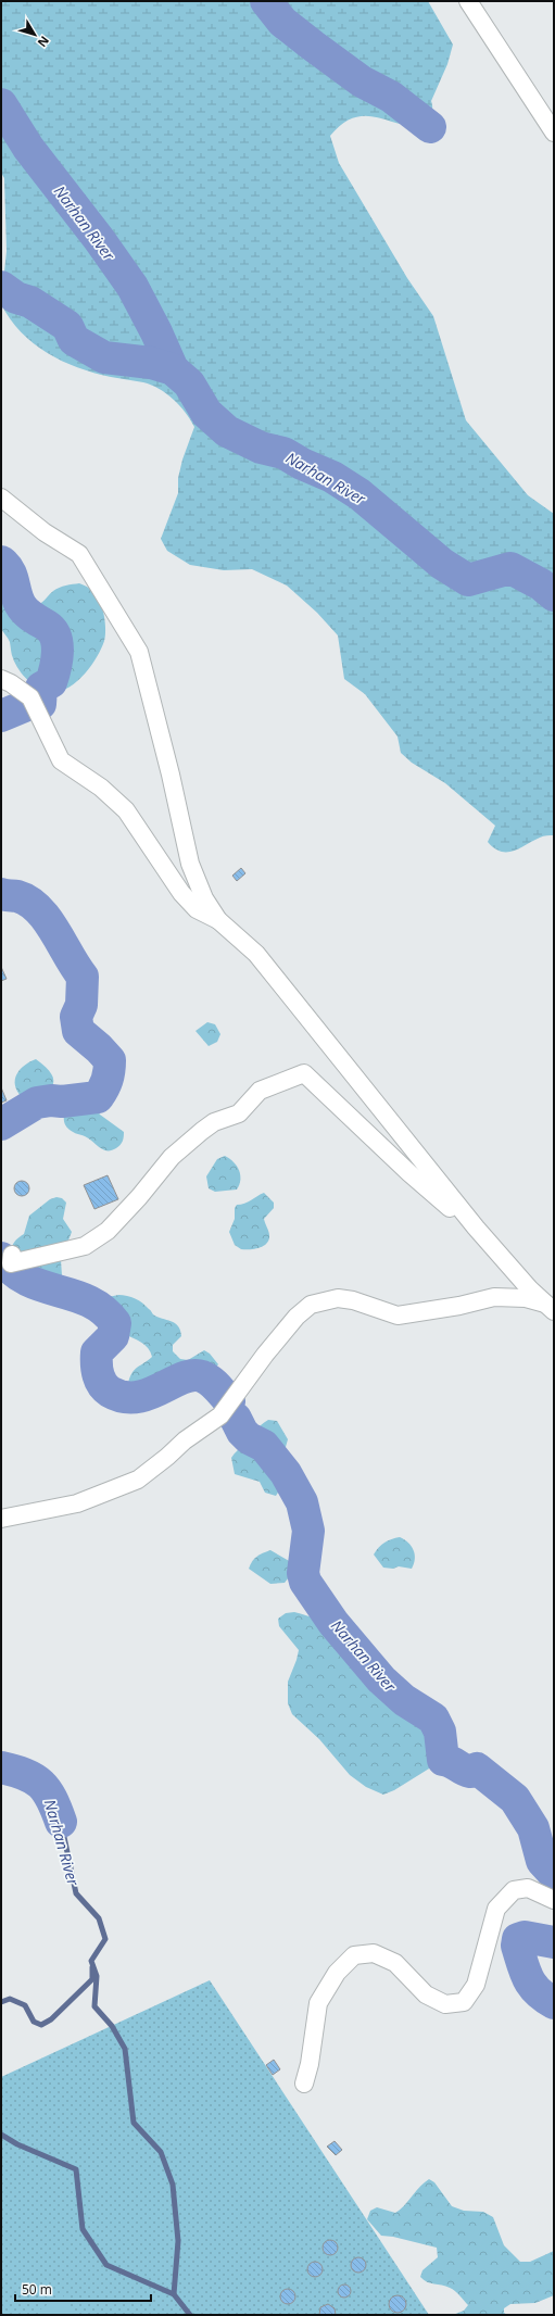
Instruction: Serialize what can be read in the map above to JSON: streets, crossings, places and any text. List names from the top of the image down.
{
  "water": ["Narhan River"],
  "scale_bar": "50 m",
  "north": "bottom right"
}
